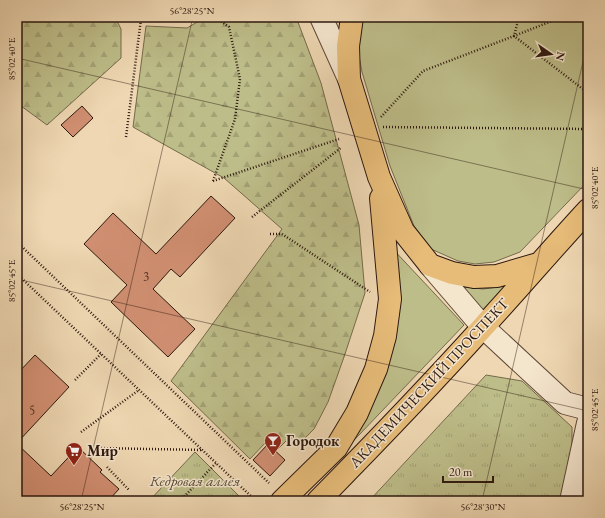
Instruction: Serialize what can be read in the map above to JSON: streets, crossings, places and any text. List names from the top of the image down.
{
  "streets": {
    "main road": ["АКАДЕМИЧЕСКИЙ ПРОСПЕКТ"]
  },
  "parks": ["Кедровая аллея"],
  "places": {
    "bar": ["Городок"],
    "supermarket": ["Мир"]
  },
  "house_numbers": ["3", "5"],
  "scale_bar": "20 m",
  "north": "right",
  "coordinates": [
    "56°28'25\"N",
    "85°02'40\"E",
    "85°02'45\"E",
    "56°28'30\"N"
  ]
}
